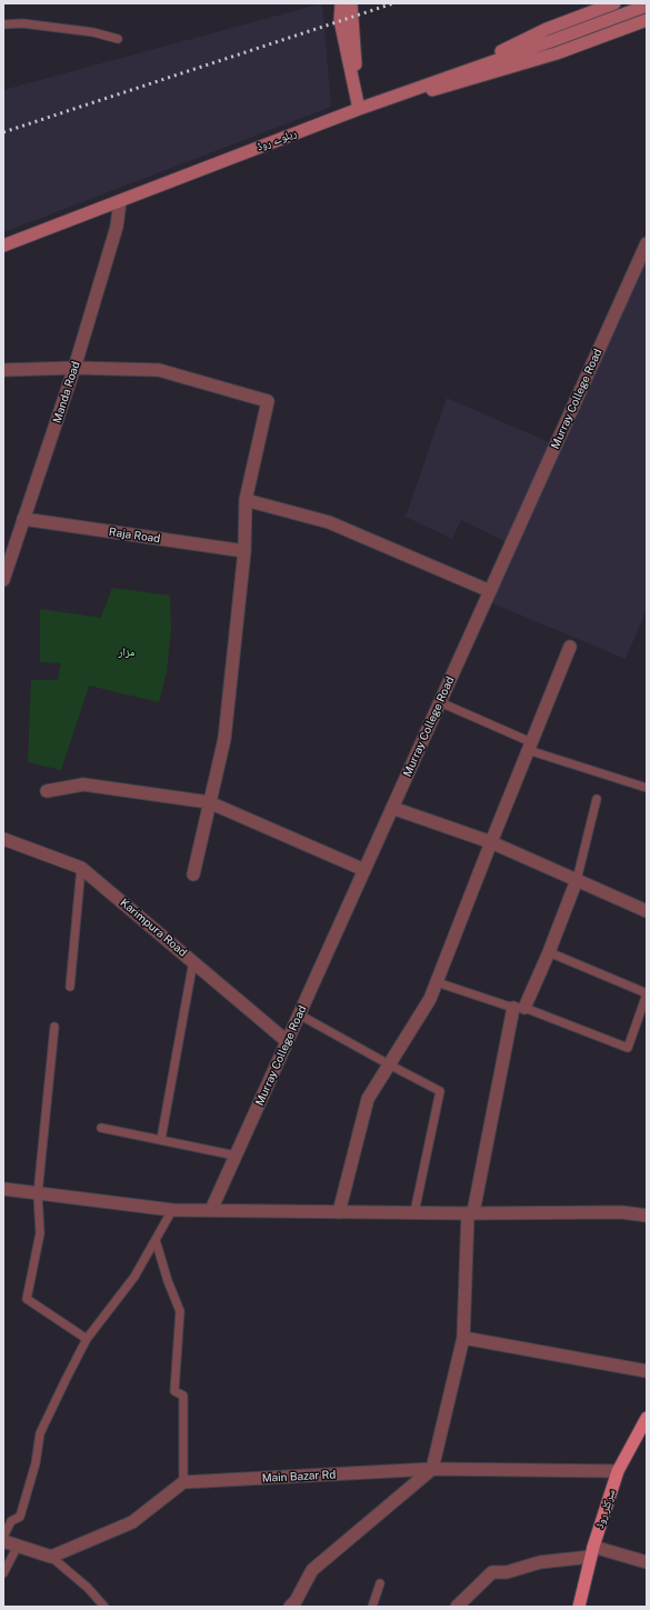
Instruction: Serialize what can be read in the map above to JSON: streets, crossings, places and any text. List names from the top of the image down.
{
  "streets": {
    "main road": ["ریلوے روڈ", "سرکلر روڈ"],
    "street": [
      "Manda Road",
      "Murray College Road",
      "Raja Road",
      "Karimpura Road",
      "Main Bazar Rd"
    ]
  },
  "crossings": [
    ["ریلوے روڈ", "Manda Road"],
    ["Manda Road", "Raja Road"],
    ["Murray College Road", "Karimpura Road"],
    ["Main Bazar Rd", "سرکلر روڈ"]
  ],
  "parks": ["مزار"]
}
